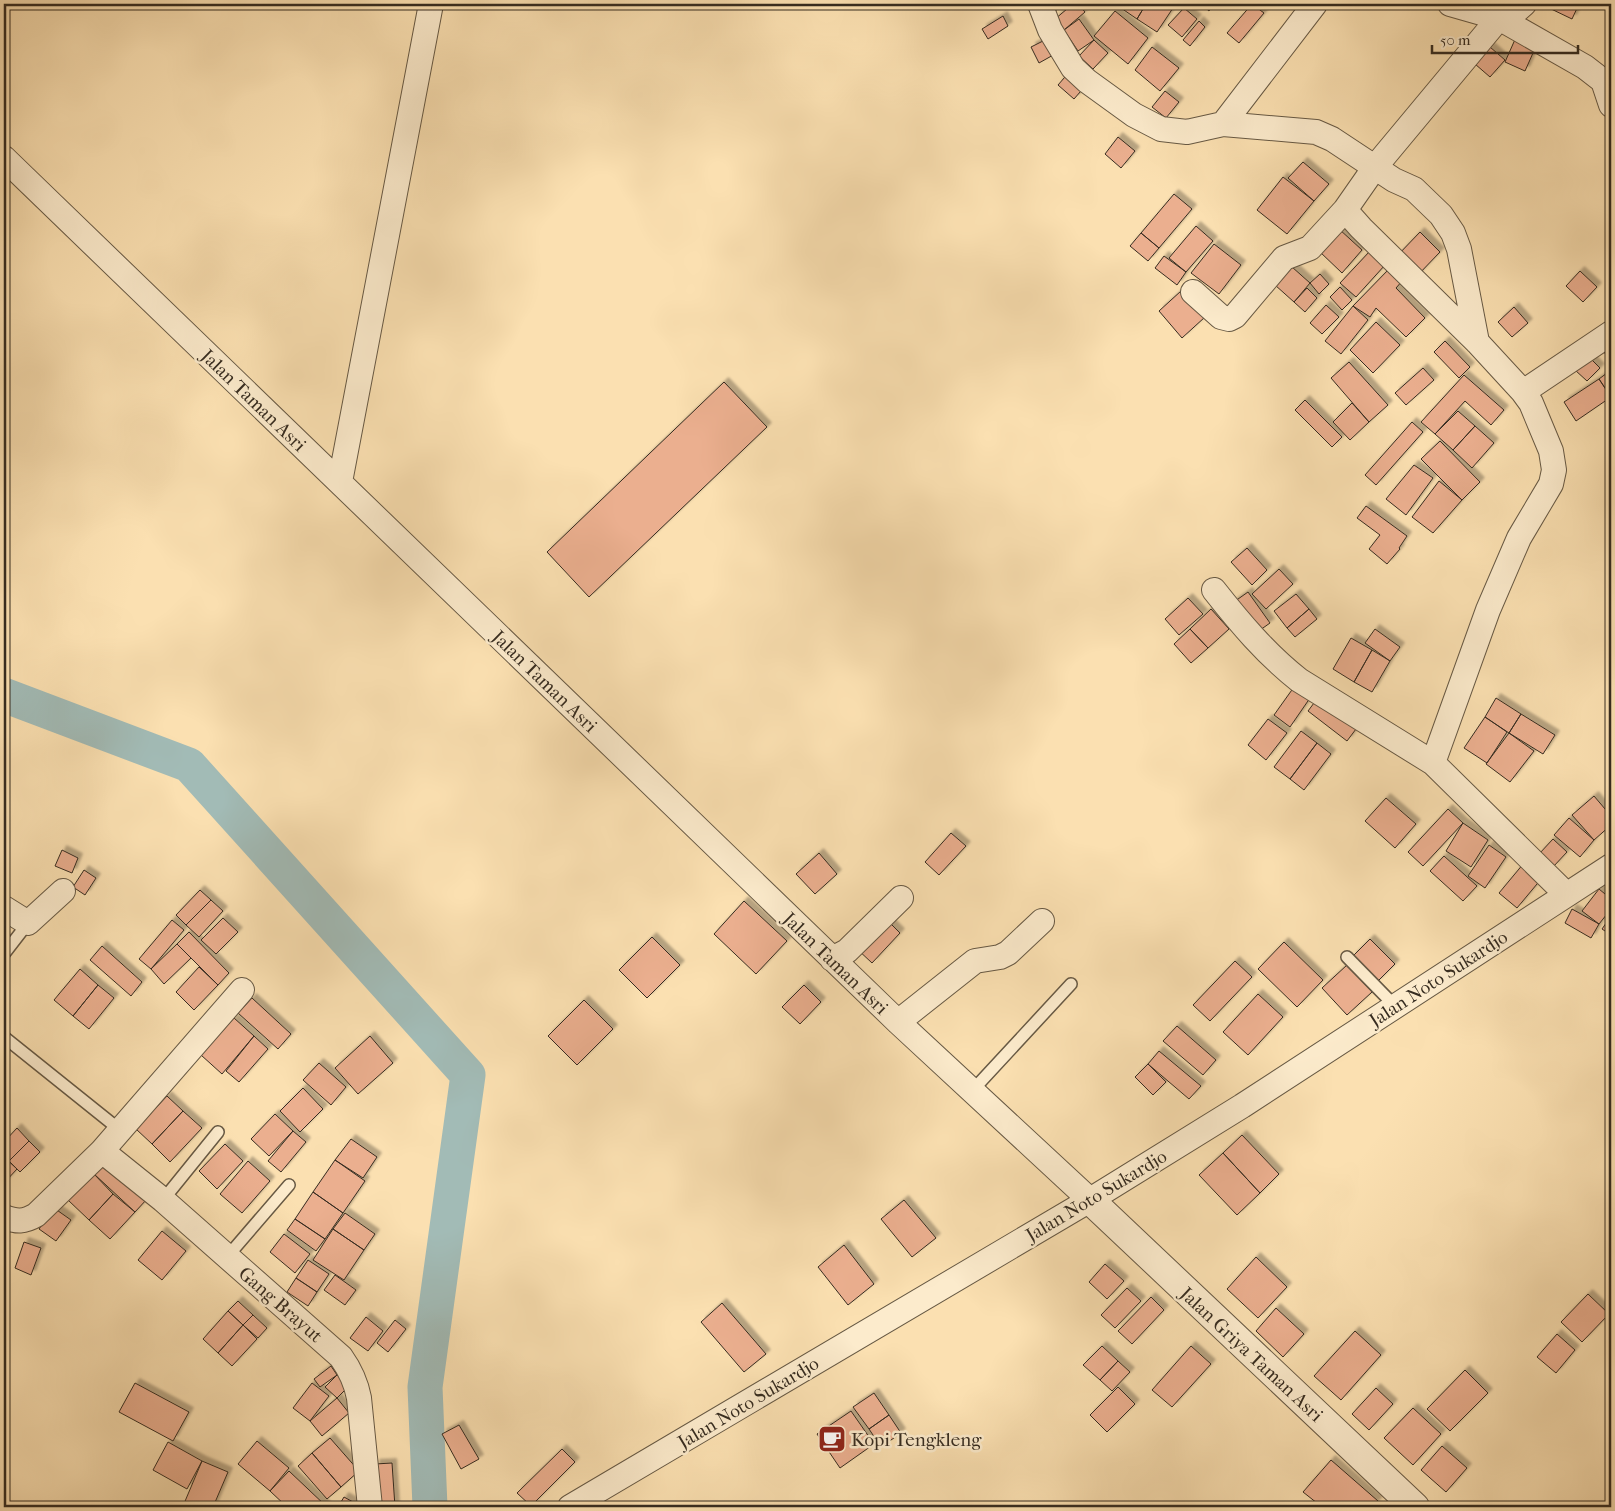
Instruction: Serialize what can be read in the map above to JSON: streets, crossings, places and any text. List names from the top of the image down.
{
  "streets": {
    "street": [
      "Jalan Taman Asri",
      "Jalan Noto Sukardjo",
      "Gang Brayut",
      "Jalan Griya Taman Asri"
    ]
  },
  "crossings": [
    ["Jalan Taman Asri", "Jalan Noto Sukardjo"],
    ["Jalan Taman Asri", "Jalan Griya Taman Asri"],
    ["Jalan Noto Sukardjo", "Jalan Griya Taman Asri"]
  ],
  "places": {
    "cafe": ["Kopi Tengkleng"]
  },
  "scale_bar": "50 m"
}
